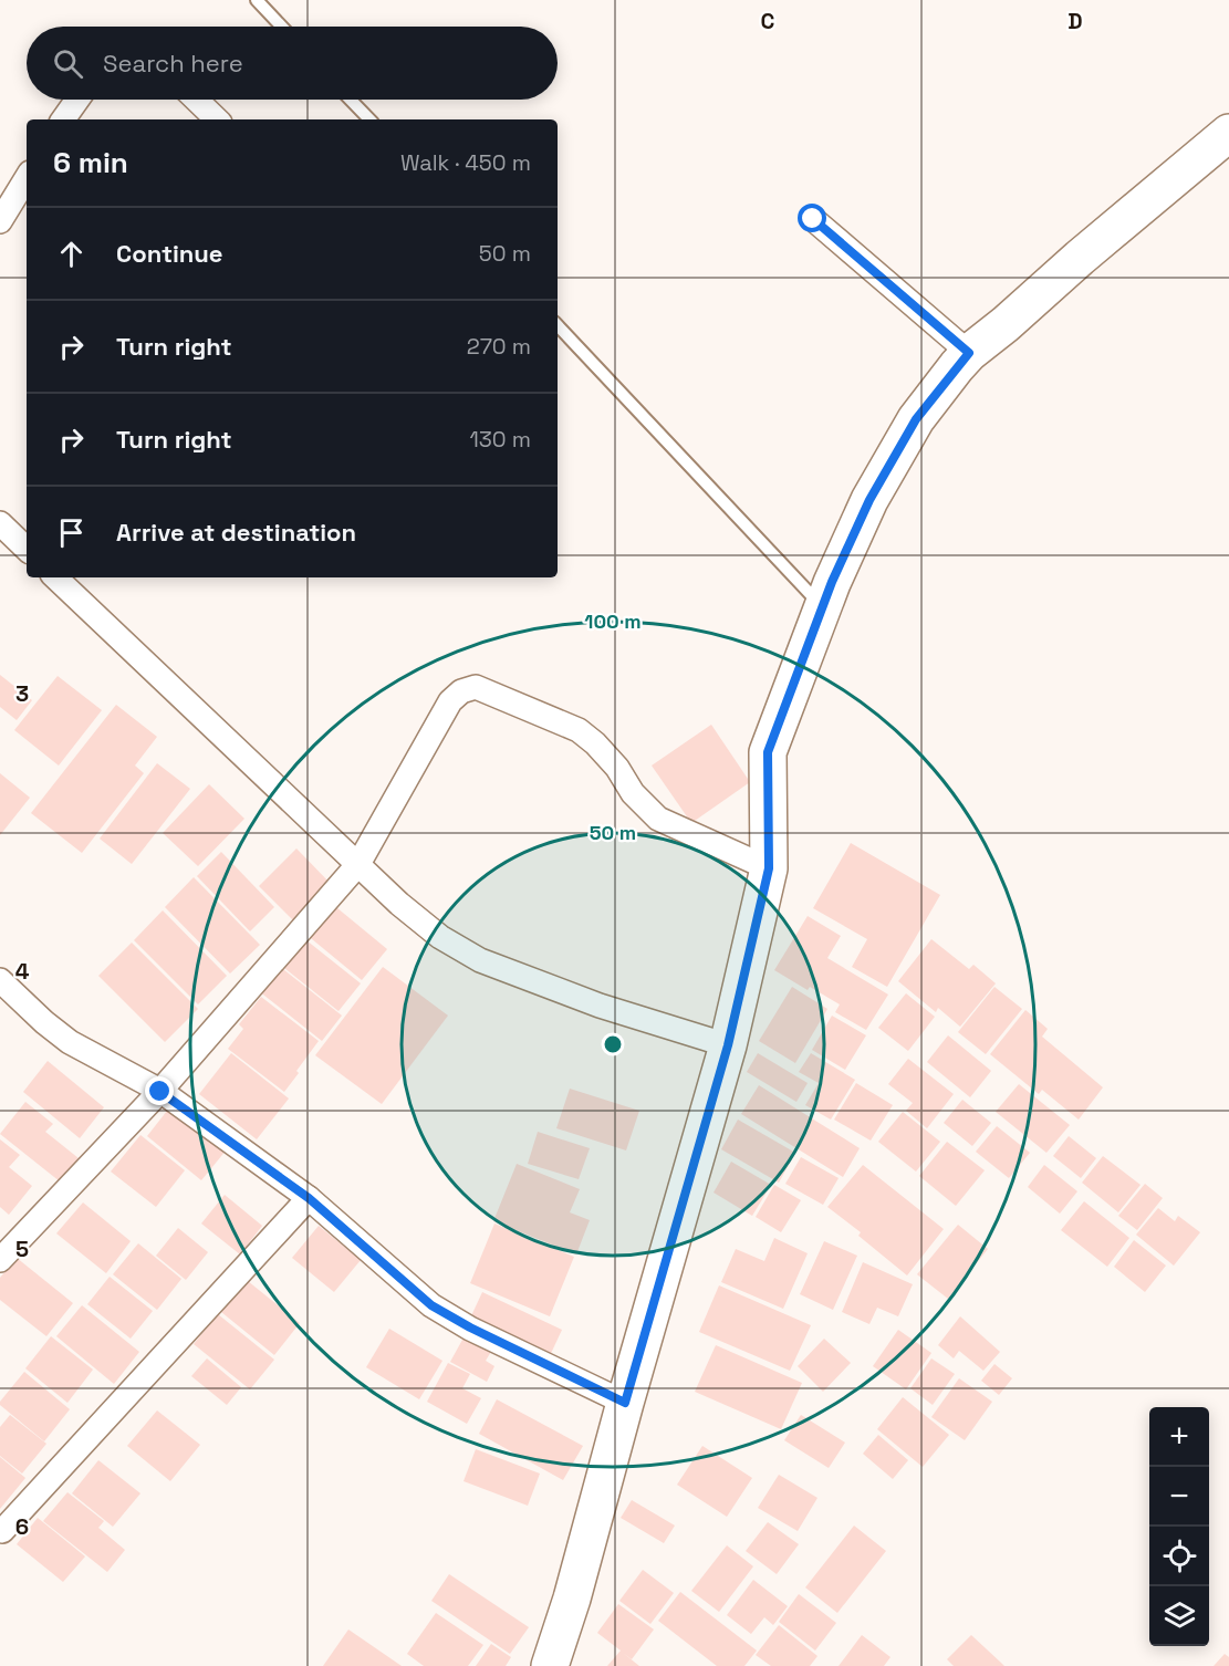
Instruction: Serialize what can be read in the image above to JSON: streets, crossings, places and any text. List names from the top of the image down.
{
  "page": {
    "search": "Search here",
    "heading": ["6 min", "Walk · 450 m"],
    "list": [
      ["Continue", "50 m"],
      ["Turn right", "270 m"],
      ["Turn right", "130 m"],
      "Arrive at destination"
    ],
    "map_buttons": ["+", "−"]
  },
  "grid": {
    "columns": ["C", "D"],
    "rows": [
      "3",
      "4",
      "5",
      "6"
    ]
  },
  "rings": ["100 m", "50 m"]
}
